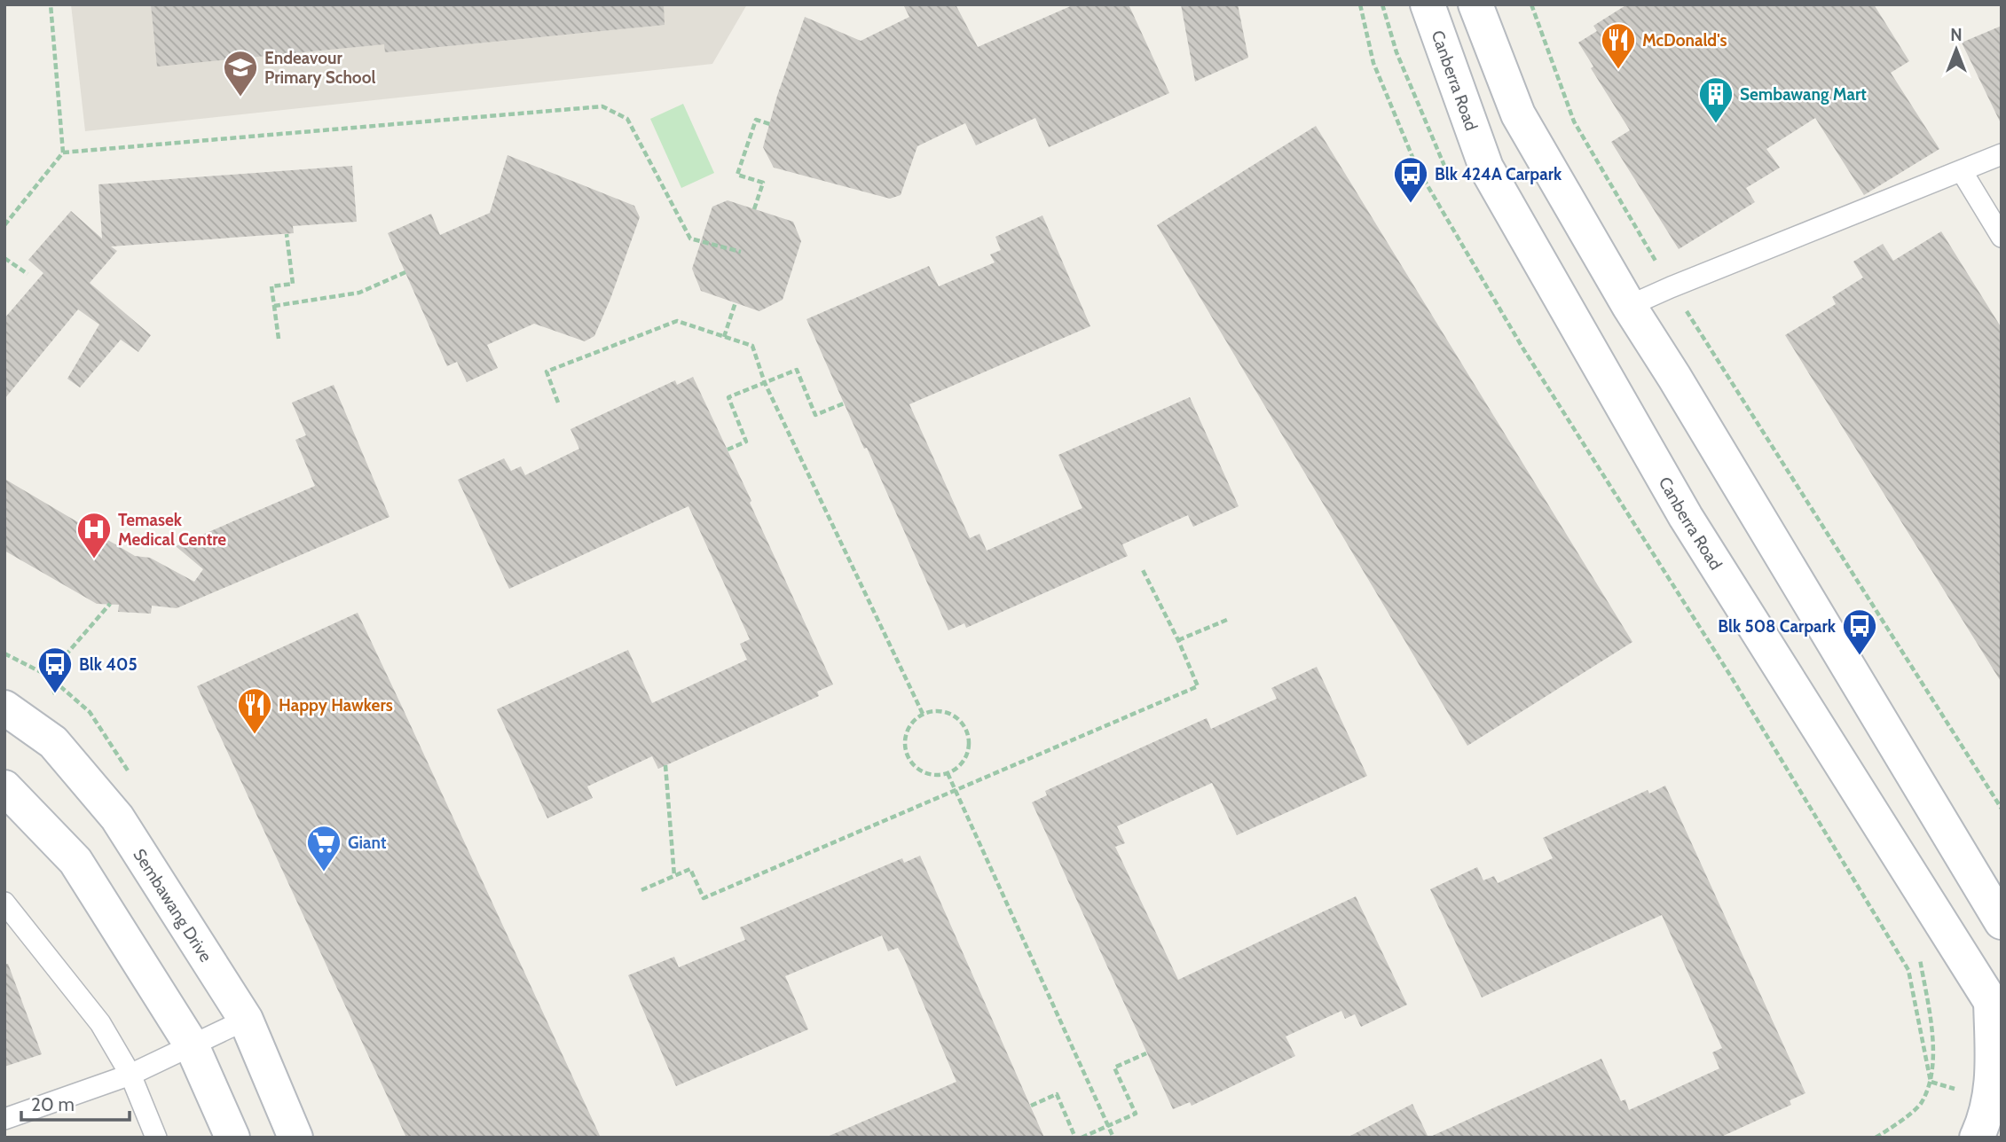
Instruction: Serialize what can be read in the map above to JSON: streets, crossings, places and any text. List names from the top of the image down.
{
  "streets": {
    "main road": ["Canberra Road", "Sembawang Drive"]
  },
  "places": {
    "restaurant": ["McDonald's", "Happy Hawkers"],
    "school or university": ["Endeavour Primary School"],
    "building": ["Sembawang Mart"],
    "bus stop": ["Blk 424A Carpark", "Blk 508 Carpark", "Blk 405"],
    "hospital": ["Temasek Medical Centre"],
    "supermarket": ["Giant"]
  },
  "scale_bar": "20 m",
  "north": "top"
}
